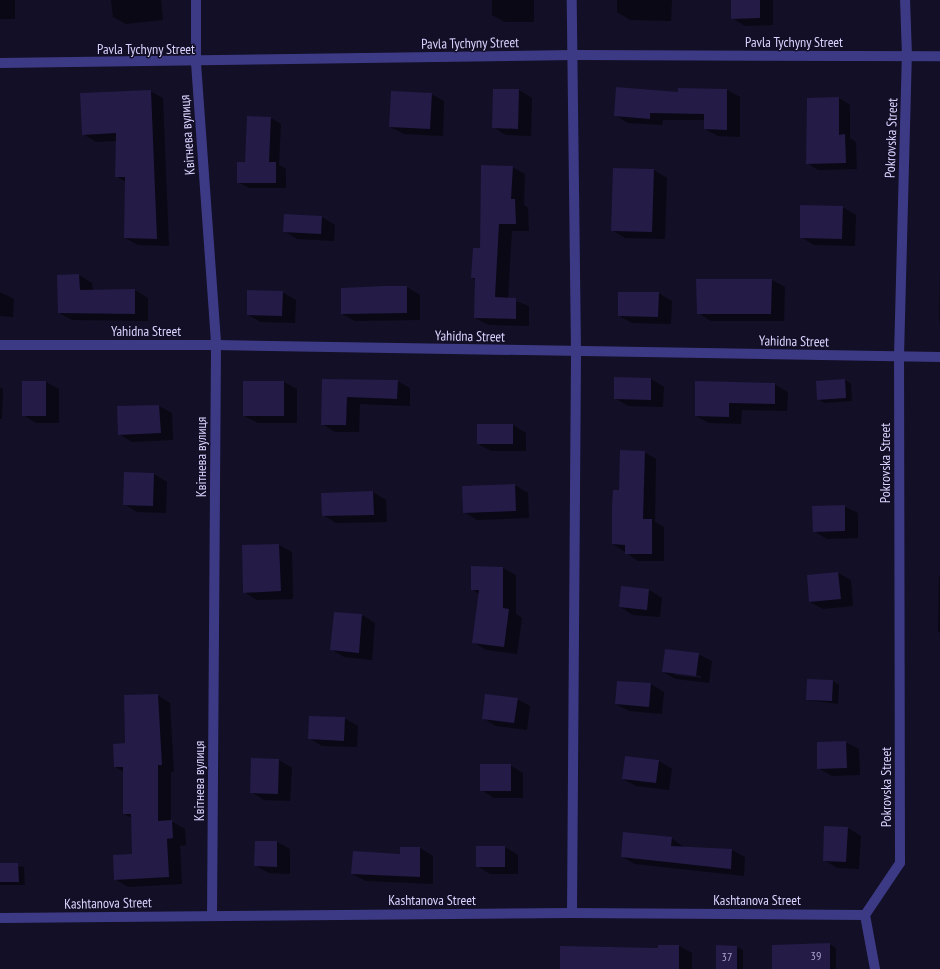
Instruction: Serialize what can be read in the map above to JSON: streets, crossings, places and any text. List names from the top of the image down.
{
  "streets": {
    "street": [
      "Pavla Tychyny Street",
      "Квітнева вулиця",
      "Pokrovska Street",
      "Yahidna Street",
      "Kashtanova Street"
    ]
  },
  "crossings": [
    ["Pavla Tychyny Street", "Квітнева вулиця"],
    ["Pavla Tychyny Street", "Pokrovska Street"],
    ["Квітнева вулиця", "Yahidna Street"],
    ["Квітнева вулиця", "Kashtanova Street"],
    ["Pokrovska Street", "Yahidna Street"],
    ["Pokrovska Street", "Kashtanova Street"]
  ],
  "house_numbers": ["39", "37"]
}
